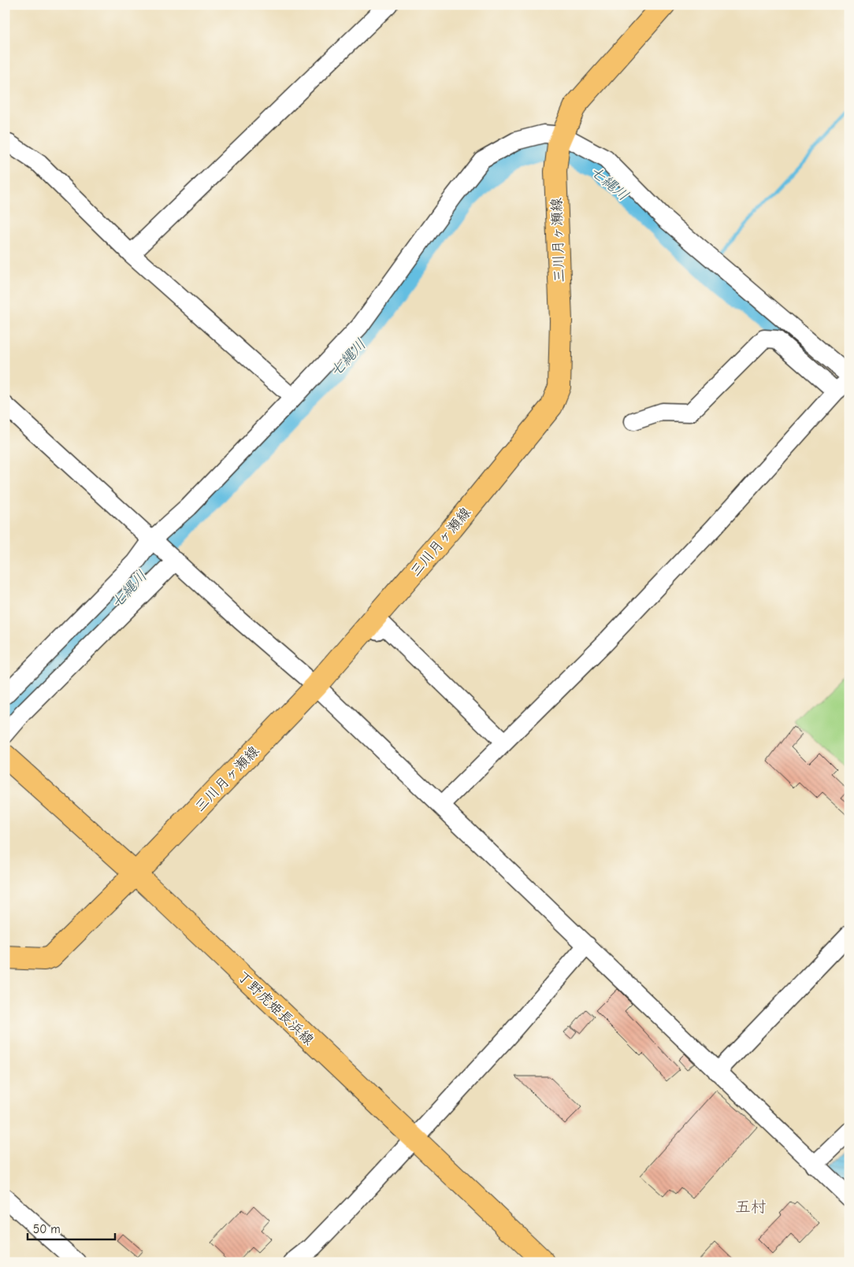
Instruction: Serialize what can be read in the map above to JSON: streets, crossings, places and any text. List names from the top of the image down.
{
  "streets": {
    "main road": ["三川月ヶ瀬線", "丁野虎姫長浜線"]
  },
  "crossings": [
    ["三川月ヶ瀬線", "丁野虎姫長浜線"]
  ],
  "districts": ["五村"],
  "water": ["七縄川"],
  "scale_bar": "50 m"
}
